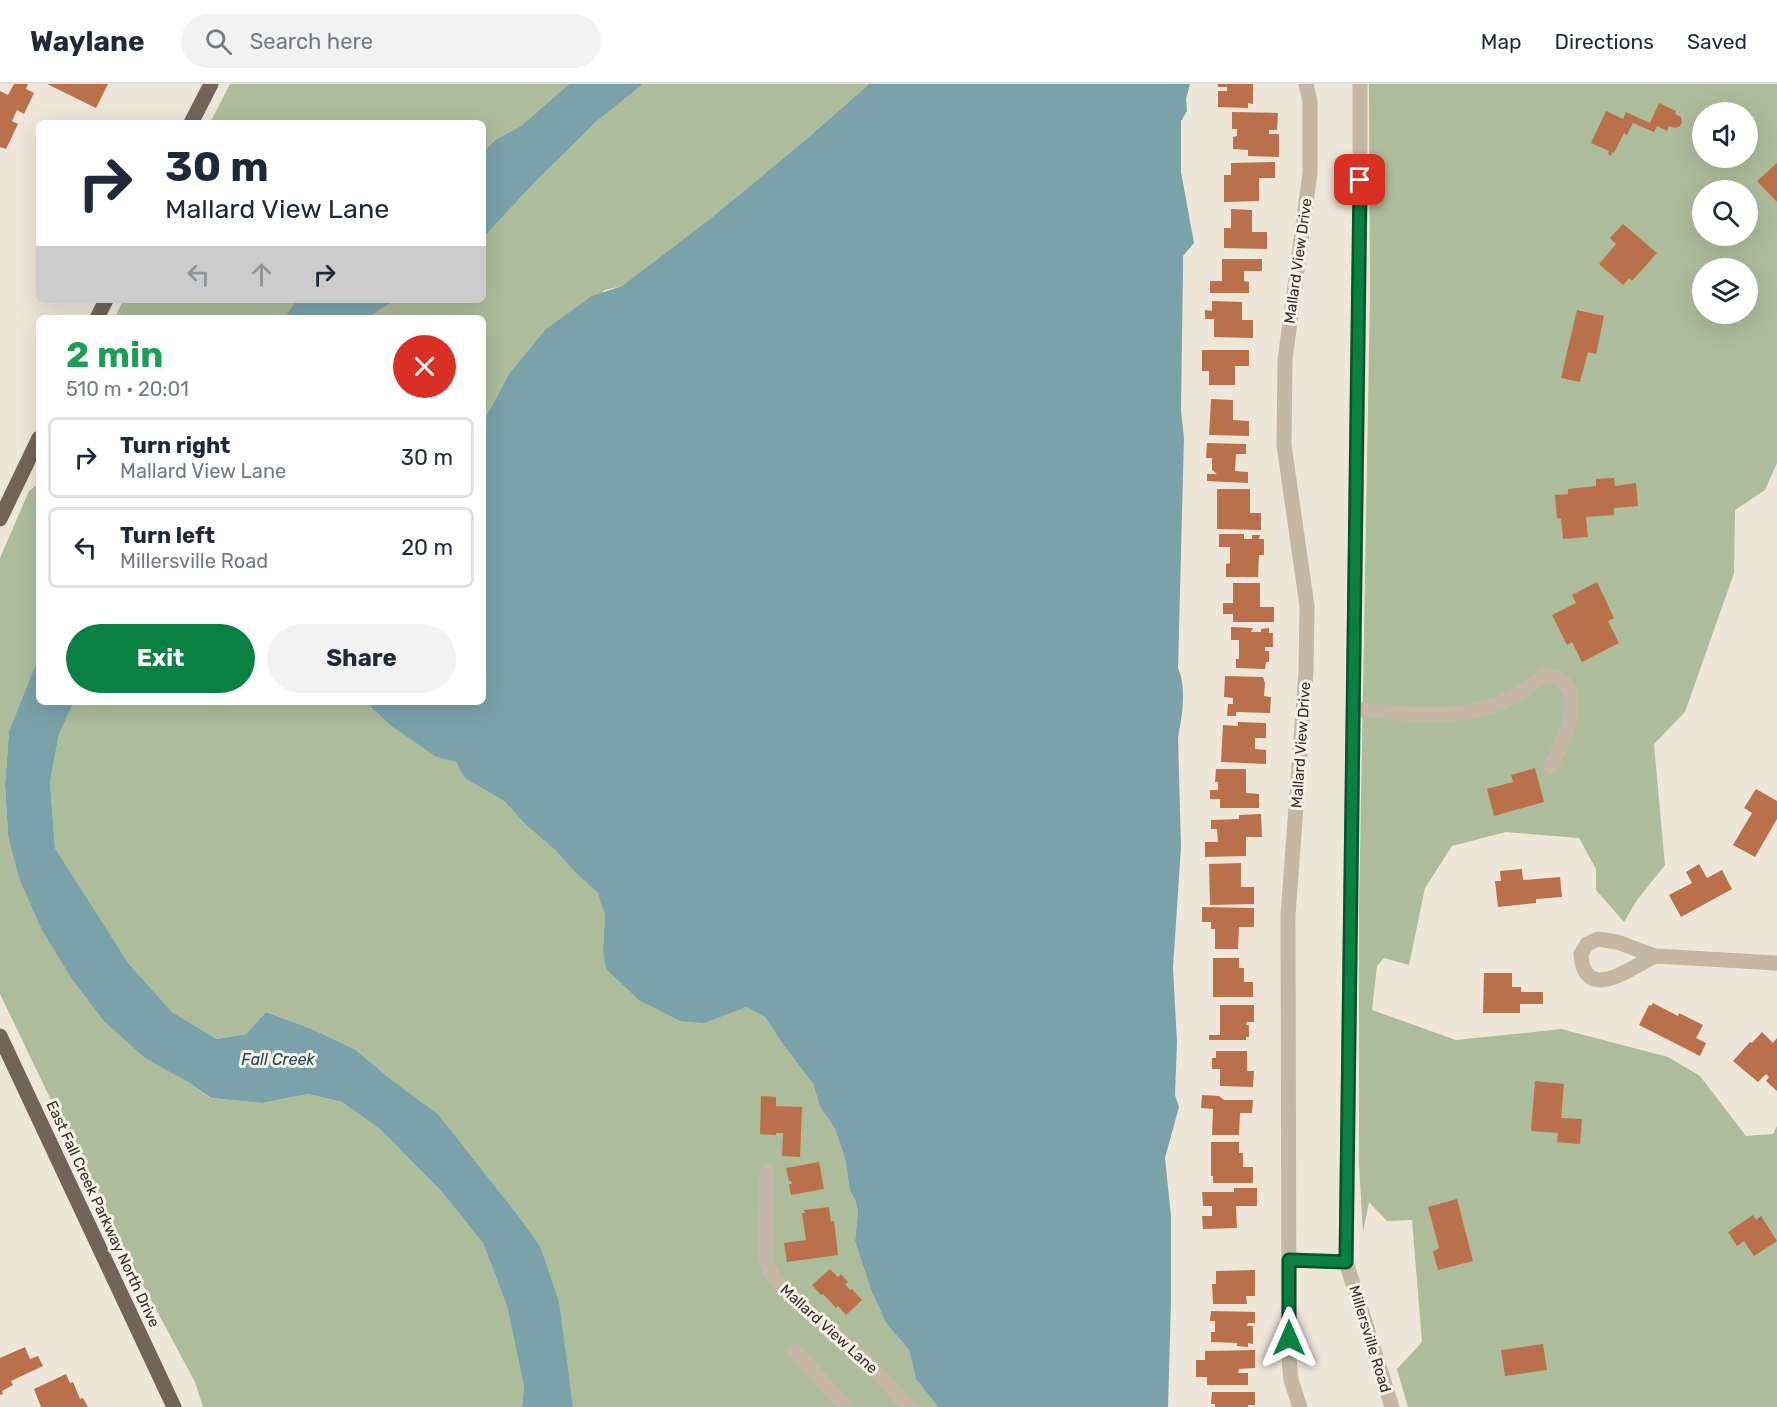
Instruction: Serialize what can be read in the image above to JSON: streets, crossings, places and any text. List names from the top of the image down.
{
  "streets": {
    "main road": ["East Fall Creek Parkway North Drive"],
    "street": ["Mallard View Drive", "Mallard View Lane", "Millersville Road"]
  },
  "water": ["Fall Creek"],
  "page": {
    "header": "Waylane",
    "search": "Search here",
    "nav": ["Map", "Directions", "Saved"],
    "turn": ["30 m", "Mallard View Lane"],
    "heading": ["2 min", "510 m · 20:01"],
    "list": [
      {
        "name": "Turn right",
        "note": "Mallard View Lane",
        "value": "30 m"
      },
      {
        "name": "Turn left",
        "note": "Millersville Road",
        "value": "20 m"
      }
    ],
    "buttons": ["Exit", "Share"]
  }
}
